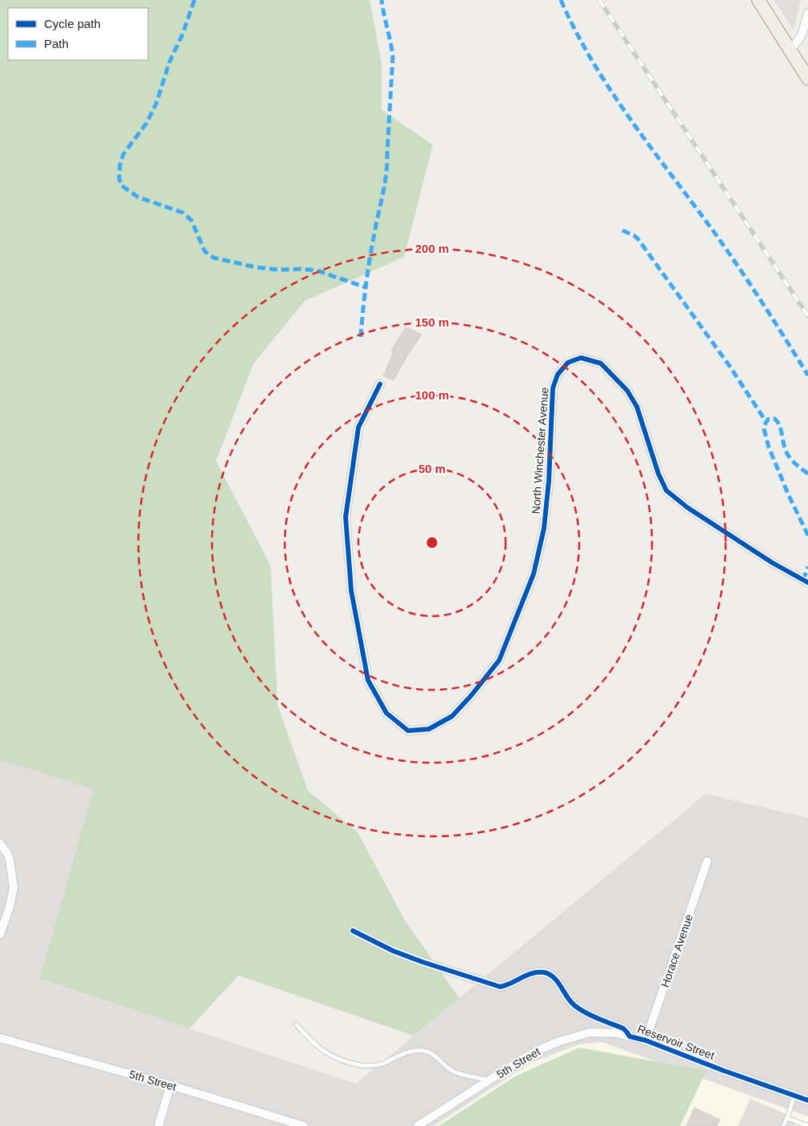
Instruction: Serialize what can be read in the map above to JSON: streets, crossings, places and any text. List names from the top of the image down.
{
  "streets": {
    "street": [
      "North Winchester Avenue",
      "Horace Avenue",
      "Reservoir Street",
      "5th Street"
    ]
  },
  "crossings": [
    ["Horace Avenue", "Reservoir Street"],
    ["Reservoir Street", "5th Street"]
  ],
  "legend": ["Cycle path", "Path"],
  "rings": [
    "200 m",
    "150 m",
    "100 m",
    "50 m"
  ]
}
